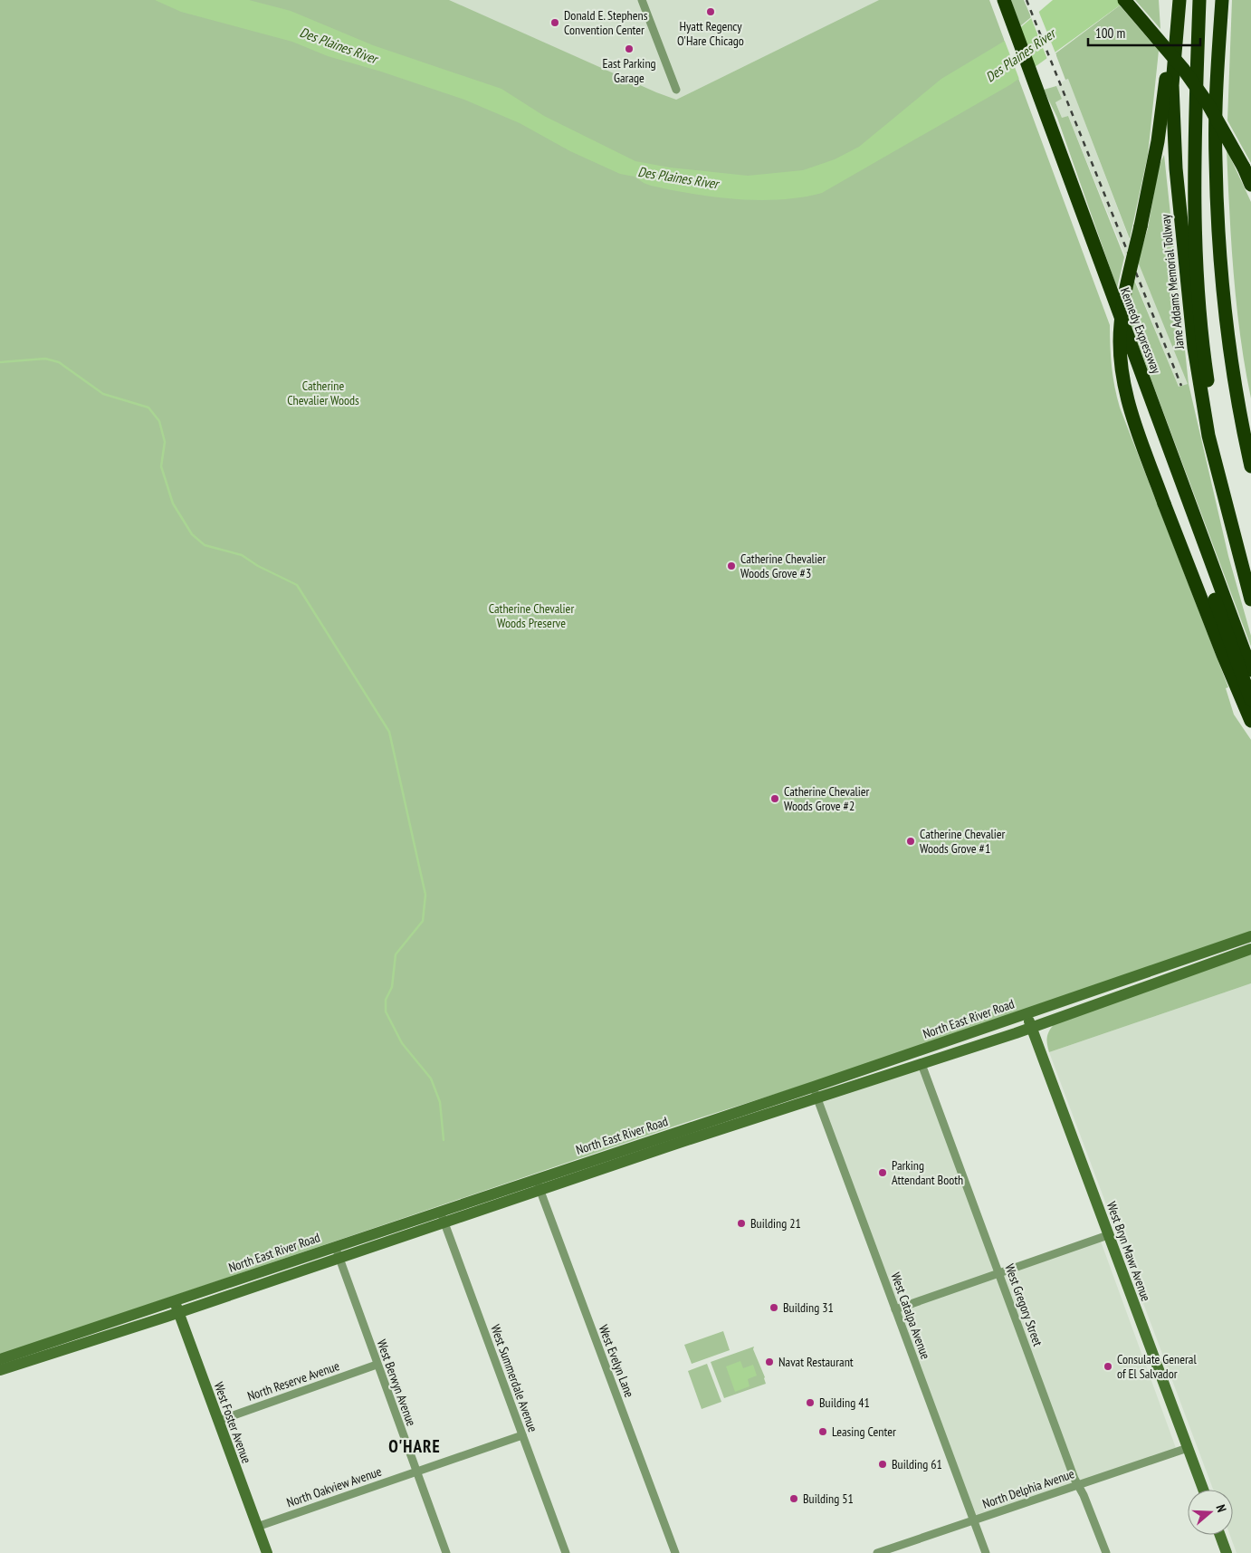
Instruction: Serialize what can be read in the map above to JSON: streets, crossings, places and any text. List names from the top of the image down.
{
  "streets": {
    "highway": ["Jane Addams Memorial Tollway", "Kennedy Expressway"],
    "main road": ["North East River Road", "West Bryn Mawr Avenue", "West Foster Avenue"],
    "street": [
      "West Gregory Street",
      "West Catalpa Avenue",
      "West Evelyn Lane",
      "West Summerdale Avenue",
      "North Reserve Avenue",
      "West Berwyn Avenue",
      "North Oakview Avenue",
      "North Delphia Avenue"
    ]
  },
  "crossings": [
    ["North East River Road", "West Bryn Mawr Avenue"],
    ["North East River Road", "West Gregory Street"],
    ["North East River Road", "West Catalpa Avenue"],
    ["North East River Road", "West Evelyn Lane"],
    ["North East River Road", "West Summerdale Avenue"],
    ["North East River Road", "West Berwyn Avenue"],
    ["North East River Road", "West Foster Avenue"],
    ["West Bryn Mawr Avenue", "North Delphia Avenue"],
    ["West Gregory Street", "North Delphia Avenue"],
    ["West Catalpa Avenue", "North Delphia Avenue"],
    ["West Summerdale Avenue", "North Oakview Avenue"],
    ["North Reserve Avenue", "West Berwyn Avenue"],
    ["North Reserve Avenue", "West Foster Avenue"],
    ["West Berwyn Avenue", "North Oakview Avenue"],
    ["West Foster Avenue", "North Oakview Avenue"]
  ],
  "districts": ["O'HARE"],
  "water": ["Des Plaines River"],
  "parks": ["Catherine Chevalier Woods", "Catherine Chevalier Woods Preserve"],
  "places": [
    "Hyatt Regency O'Hare Chicago",
    "Donald E. Stephens Convention Center",
    "East Parking Garage",
    "Catherine Chevalier Woods Grove #3",
    "Catherine Chevalier Woods Grove #2",
    "Catherine Chevalier Woods Grove #1",
    "Parking Attendant Booth",
    "Building 21",
    "Building 31",
    "Navat Restaurant",
    "Consulate General of El Salvador",
    "Building 41",
    "Leasing Center",
    "Building 61",
    "Building 51"
  ],
  "scale_bar": "100 m",
  "north": "right"
}
